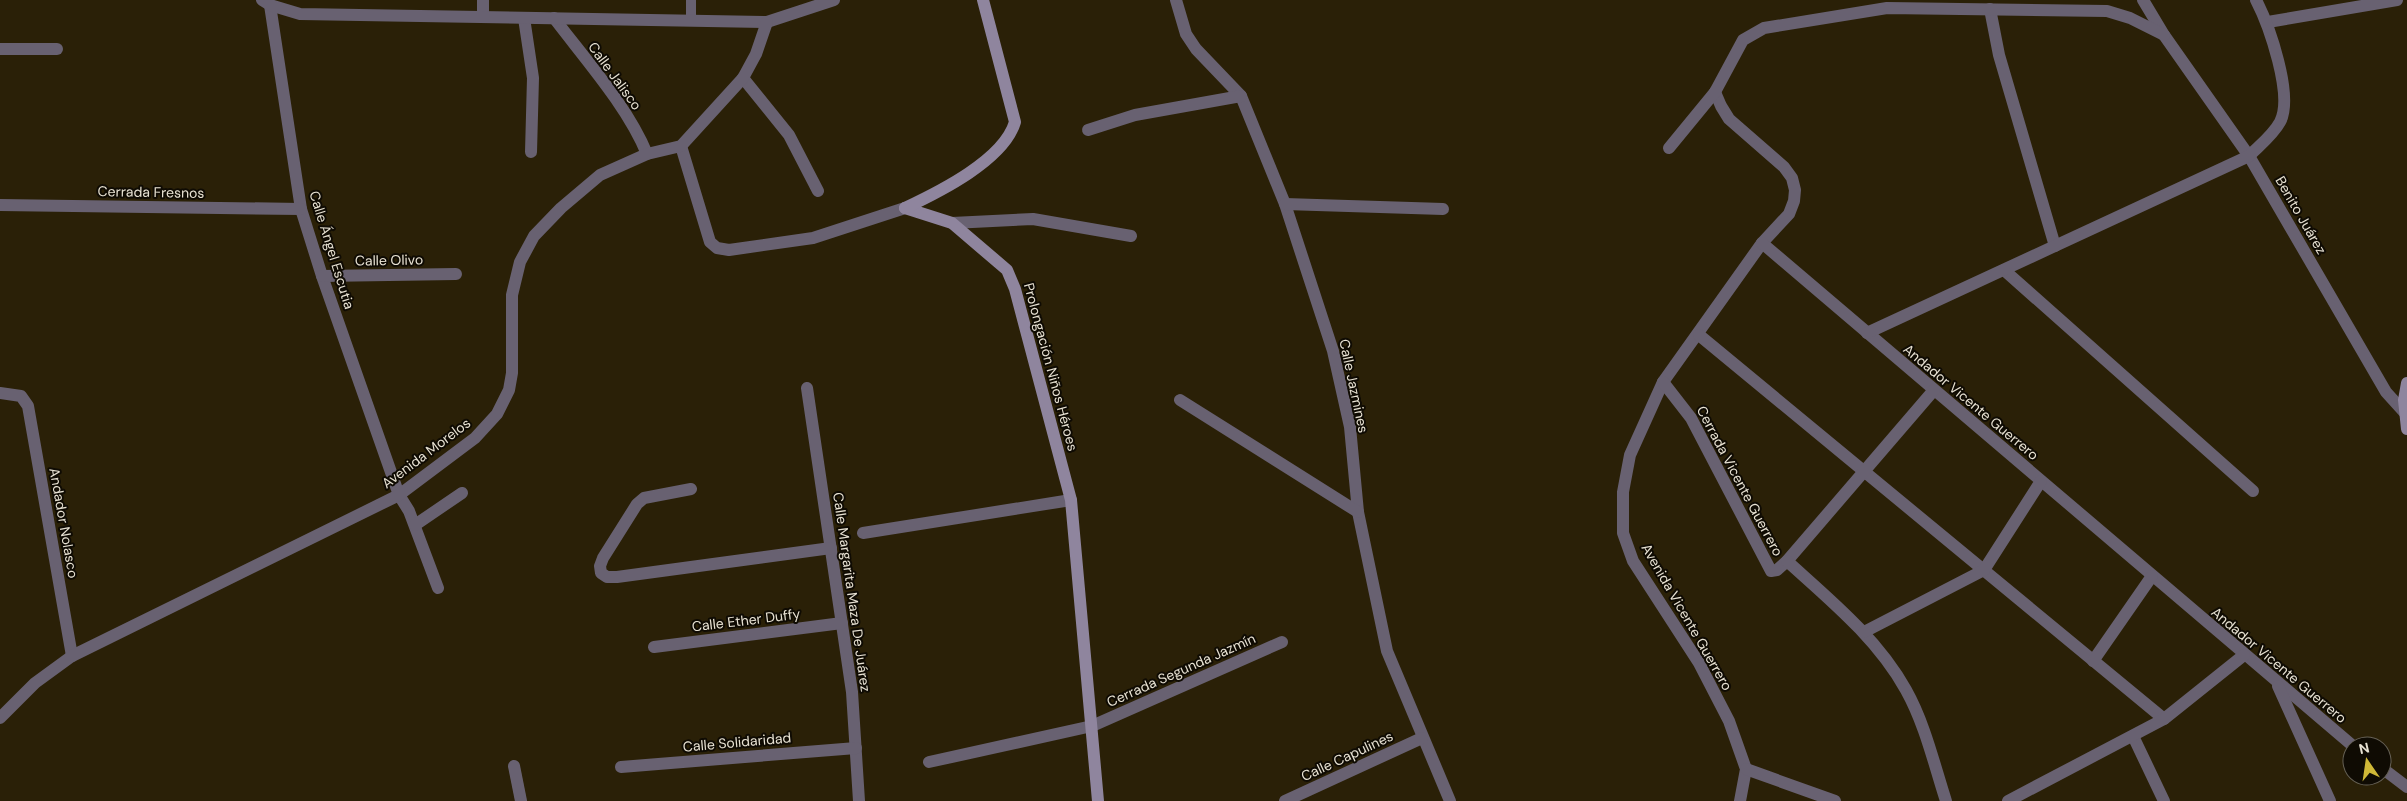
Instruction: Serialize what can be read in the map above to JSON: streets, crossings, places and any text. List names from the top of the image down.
{
  "streets": {
    "main road": ["Prolongación Niños Héroes"],
    "street": [
      "Calle Jalisco",
      "Cerrada Fresnos",
      "Benito Juárez",
      "Calle Ángel Escutia",
      "Calle Olivo",
      "Calle Jazmines",
      "Andador Vicente Guerrero",
      "Avenida Morelos",
      "Cerrada Vicente Guerrero",
      "Andador Nolasco",
      "Calle Margarita Maza De Juárez",
      "Avenida Vicente Guerrero",
      "Calle Ether Duffy",
      "Cerrada Segunda Jazmín",
      "Calle Solidaridad",
      "Calle Capulines"
    ]
  },
  "crossings": [
    ["Calle Jalisco", "Avenida Morelos"],
    ["Cerrada Fresnos", "Calle Ángel Escutia"],
    ["Calle Ángel Escutia", "Calle Olivo"],
    ["Calle Ángel Escutia", "Avenida Morelos"],
    ["Prolongación Niños Héroes", "Cerrada Segunda Jazmín"],
    ["Calle Jazmines", "Calle Capulines"],
    ["Andador Vicente Guerrero", "Avenida Vicente Guerrero"],
    ["Avenida Morelos", "Andador Nolasco"],
    ["Cerrada Vicente Guerrero", "Avenida Vicente Guerrero"],
    ["Calle Margarita Maza De Juárez", "Calle Ether Duffy"],
    ["Calle Margarita Maza De Juárez", "Calle Solidaridad"]
  ],
  "north": "top"
}
